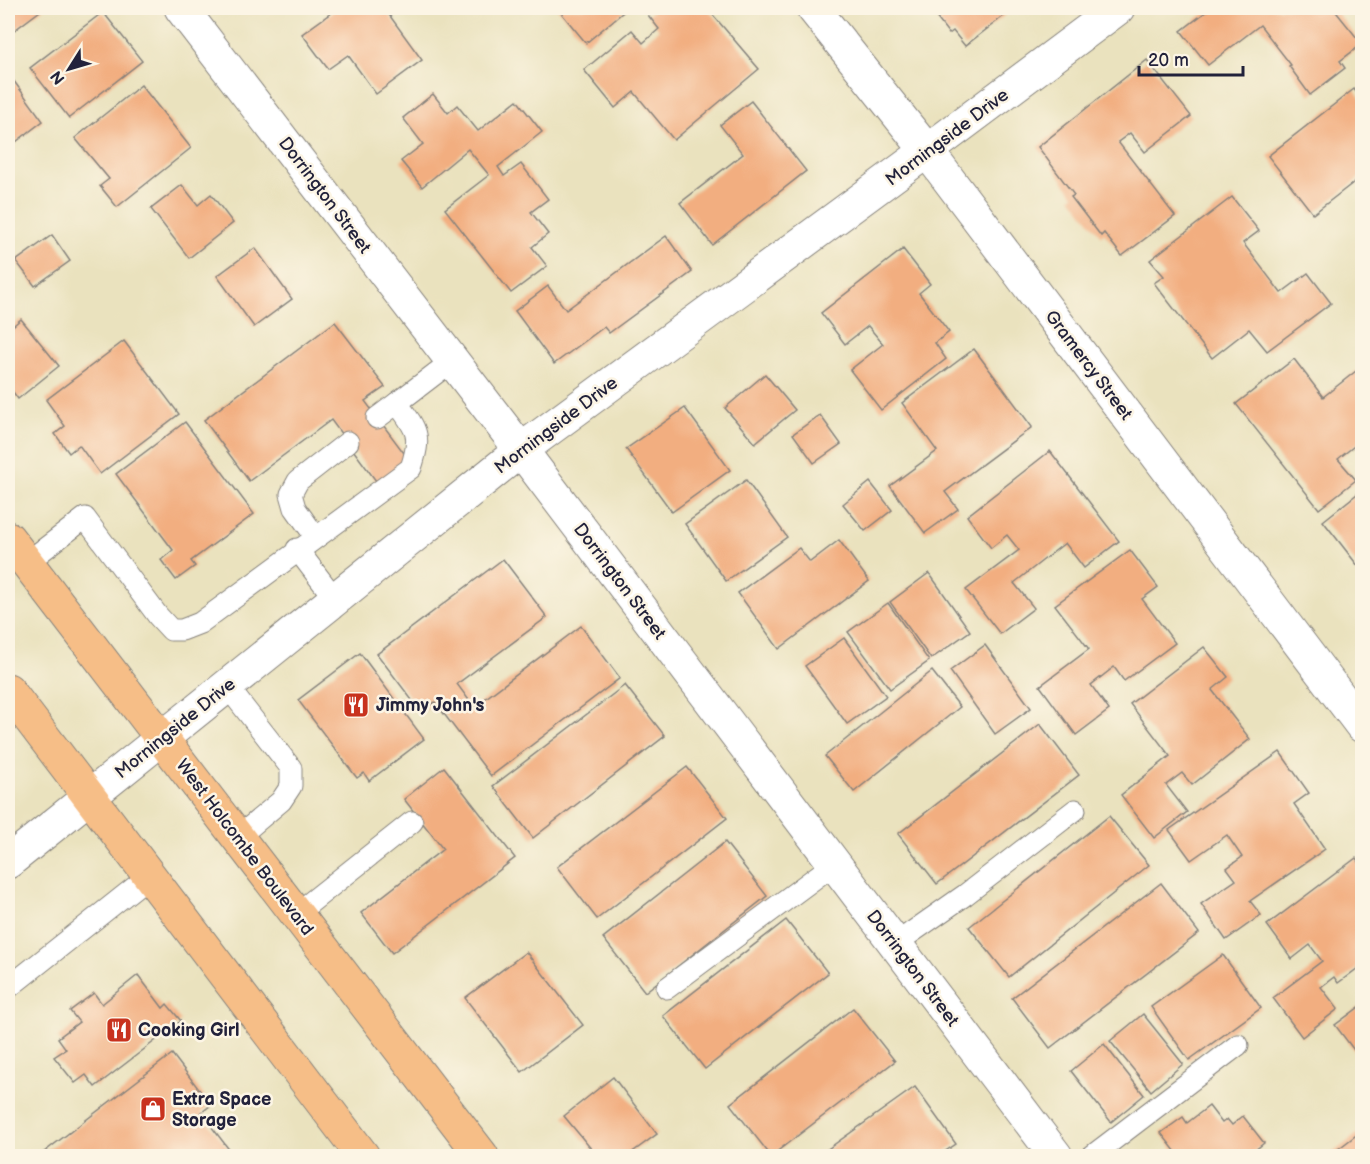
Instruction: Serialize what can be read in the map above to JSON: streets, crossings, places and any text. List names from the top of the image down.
{
  "streets": {
    "main road": ["West Holcombe Boulevard"],
    "street": ["Morningside Drive", "Dorrington Street", "Gramercy Street"]
  },
  "crossings": [
    ["Morningside Drive", "Dorrington Street"],
    ["Morningside Drive", "Gramercy Street"],
    ["Morningside Drive", "West Holcombe Boulevard"]
  ],
  "places": {
    "restaurant": ["Jimmy John's", "Cooking Girl"],
    "shop": ["Extra Space Storage"]
  },
  "scale_bar": "20 m",
  "north": "bottom left"
}
